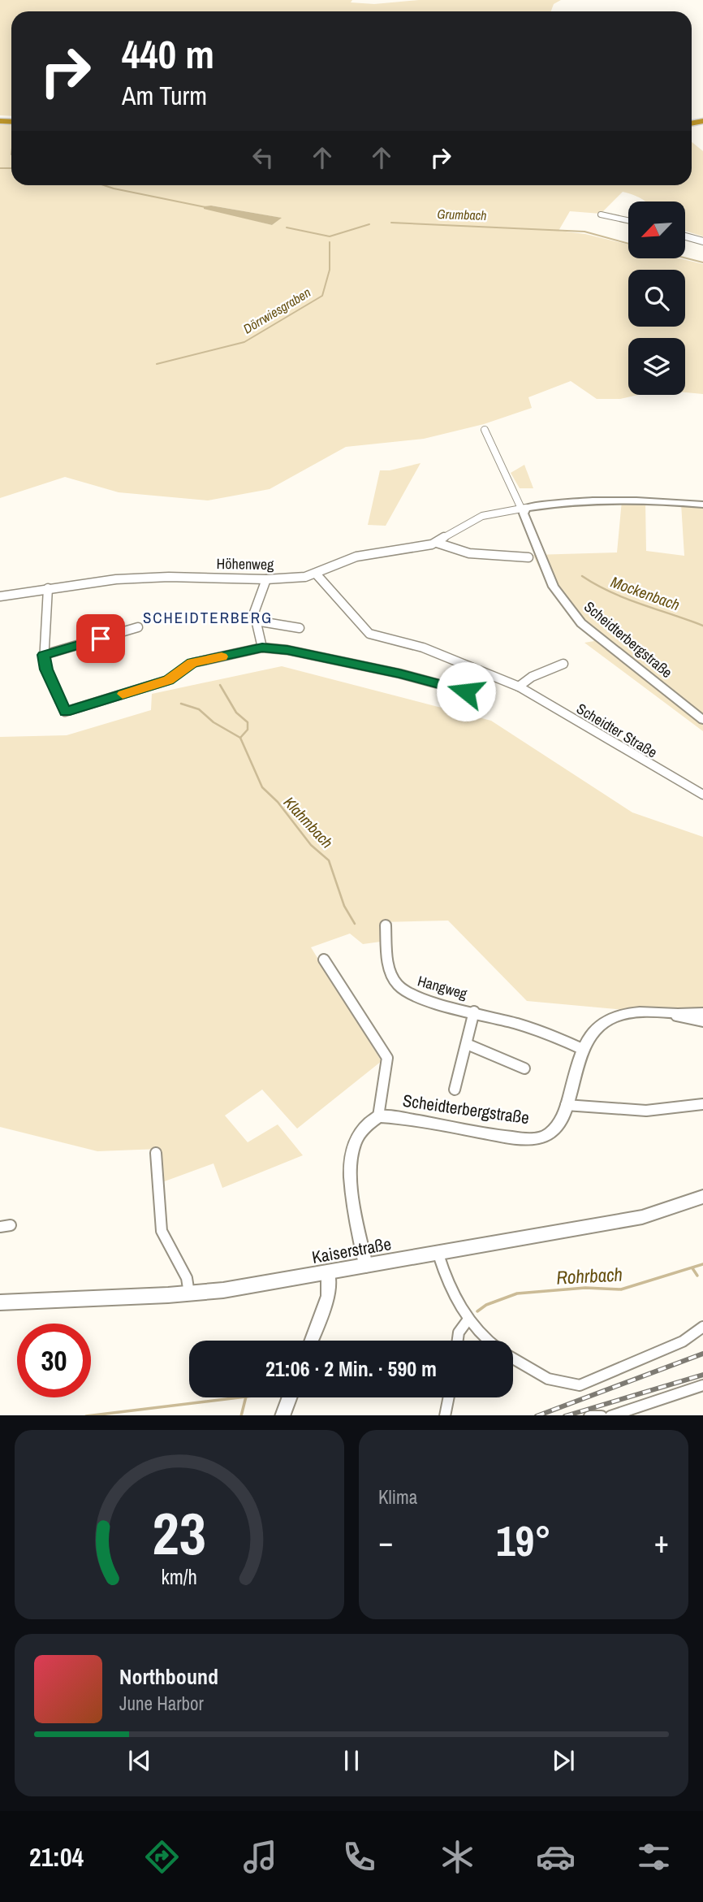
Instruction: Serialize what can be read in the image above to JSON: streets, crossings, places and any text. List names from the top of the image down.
{
  "streets": {
    "main road": ["Kaiserstraße"],
    "street": [
      "Höhenweg",
      "Scheidterbergstraße",
      "Scheidter Straße",
      "Hangweg"
    ]
  },
  "crossings": [
    ["Höhenweg", "Scheidterbergstraße"],
    ["Höhenweg", "Scheidter Straße"],
    ["Scheidterbergstraße", "Hangweg"]
  ],
  "districts": ["SCHEIDTERBERG"],
  "water": [
    "Grumbach",
    "Dörrwiesgraben",
    "Mockenbach",
    "Klahmbach",
    "Rohrbach"
  ],
  "north": "bottom left",
  "page": {
    "turn": ["440 m", "Am Turm"],
    "limit": "30",
    "trip": "21:06 · 2 Min. · 590 m",
    "tile": "Klima",
    "heat": ["−", "19°", "+"],
    "song": ["Northbound", "June Harbor"],
    "tabs": "21:04",
    "gauge": ["23", "km/h"]
  }
}
